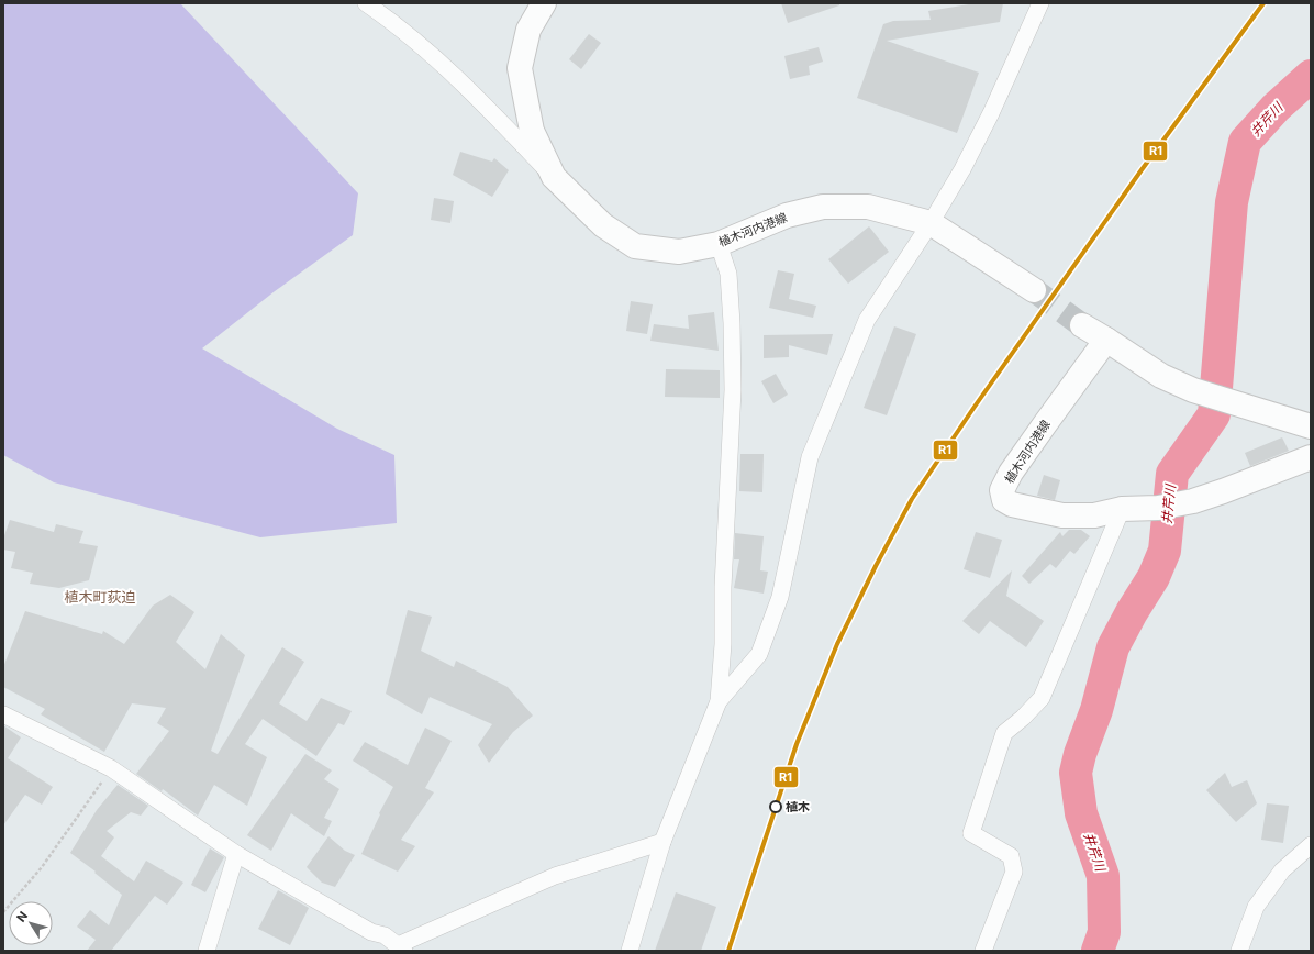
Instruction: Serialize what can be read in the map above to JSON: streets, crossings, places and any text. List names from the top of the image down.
{
  "streets": {
    "main road": ["植木河内港線"]
  },
  "districts": ["植木町荻迫"],
  "water": ["井芹川"],
  "places": ["植木"],
  "lines": ["transit line R1"],
  "north": "top left"
}
